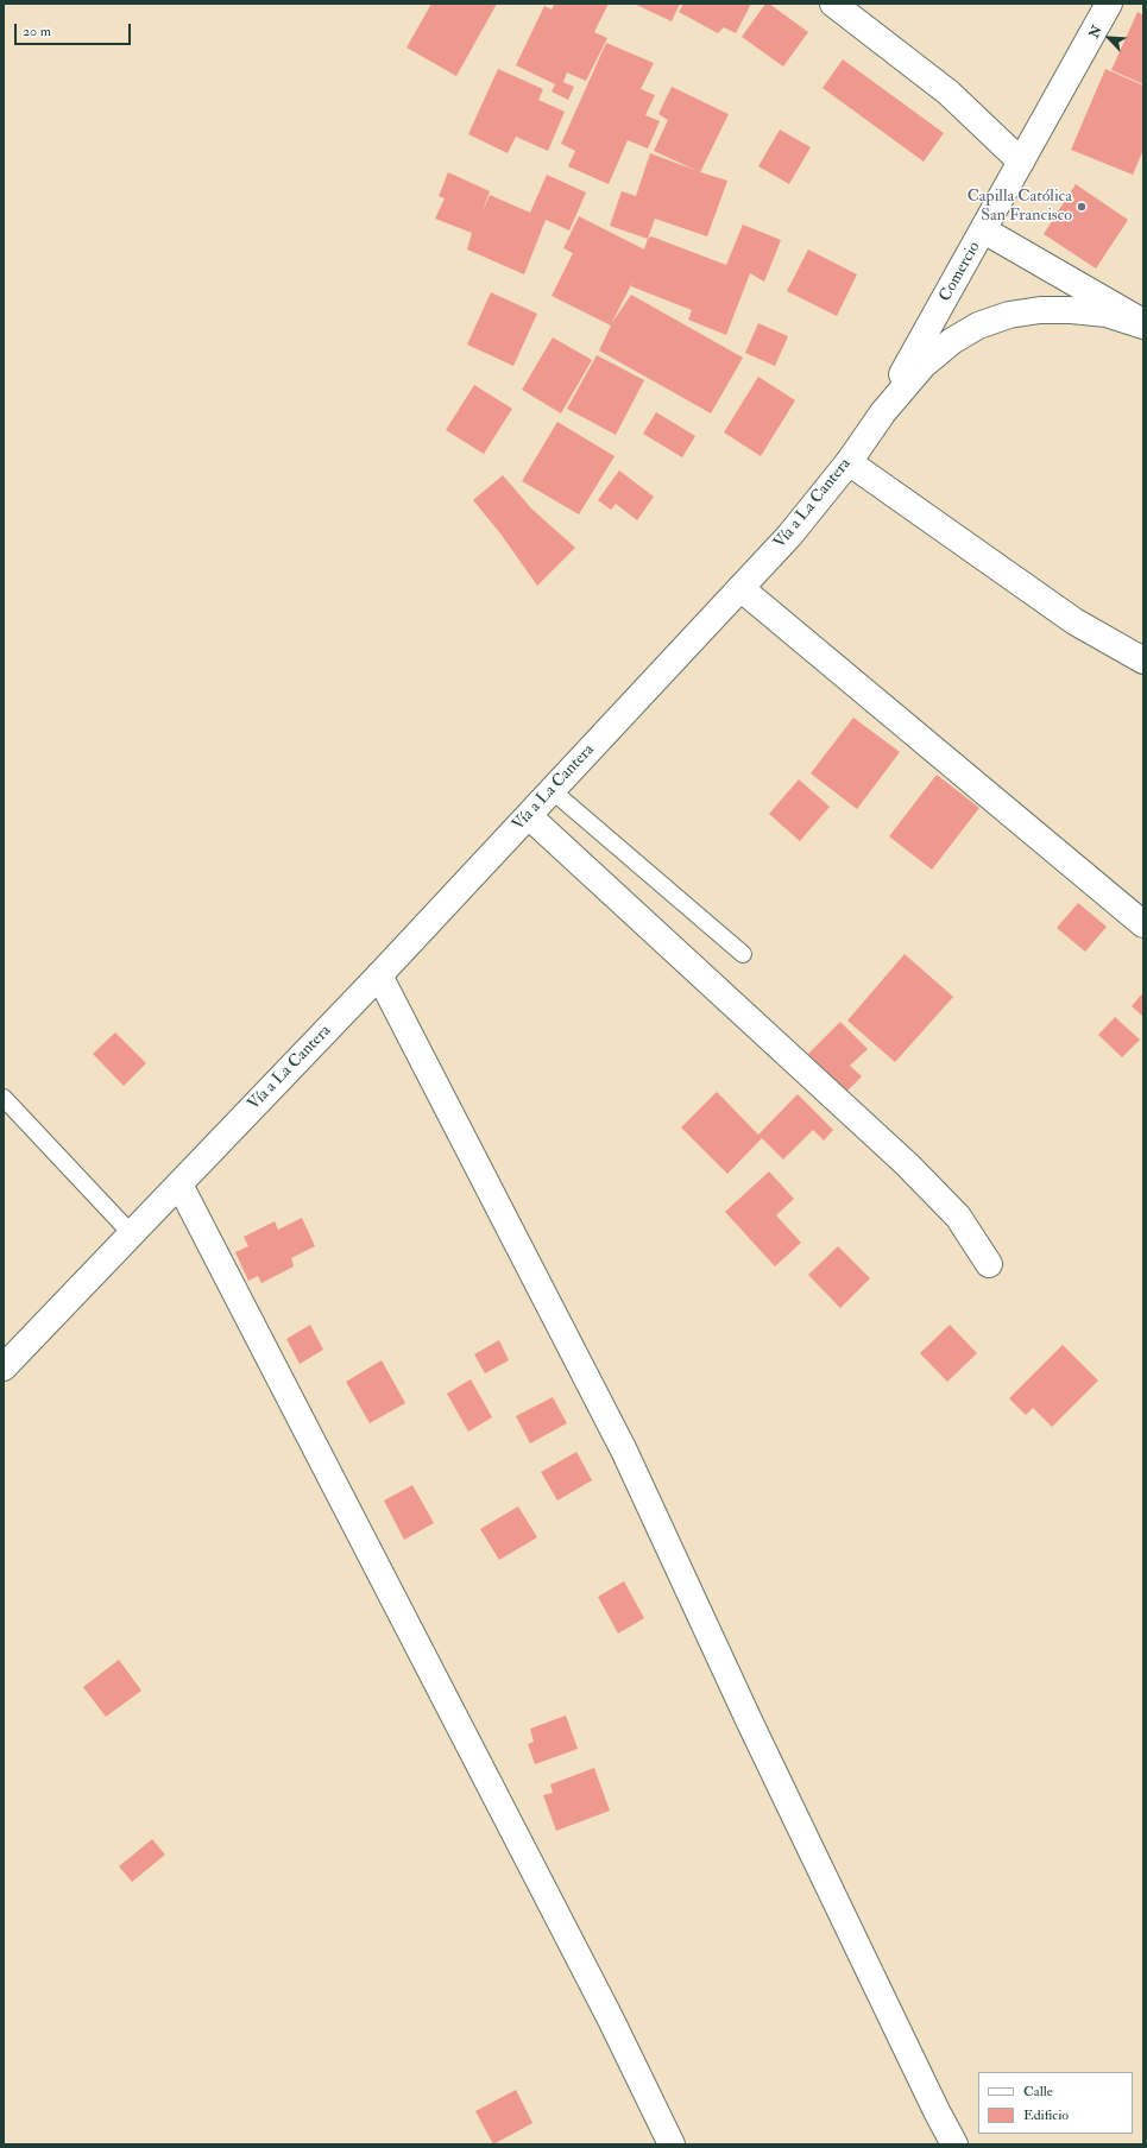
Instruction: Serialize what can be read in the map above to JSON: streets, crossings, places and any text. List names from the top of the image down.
{
  "streets": {
    "street": ["Comercio", "Vía a La Cantera"]
  },
  "crossings": [
    ["Comercio", "Vía a La Cantera"]
  ],
  "places": ["Capilla Católica San Francisco"],
  "legend": ["Calle", "Edificio"],
  "scale_bar": "20 m",
  "north": "top left"
}
